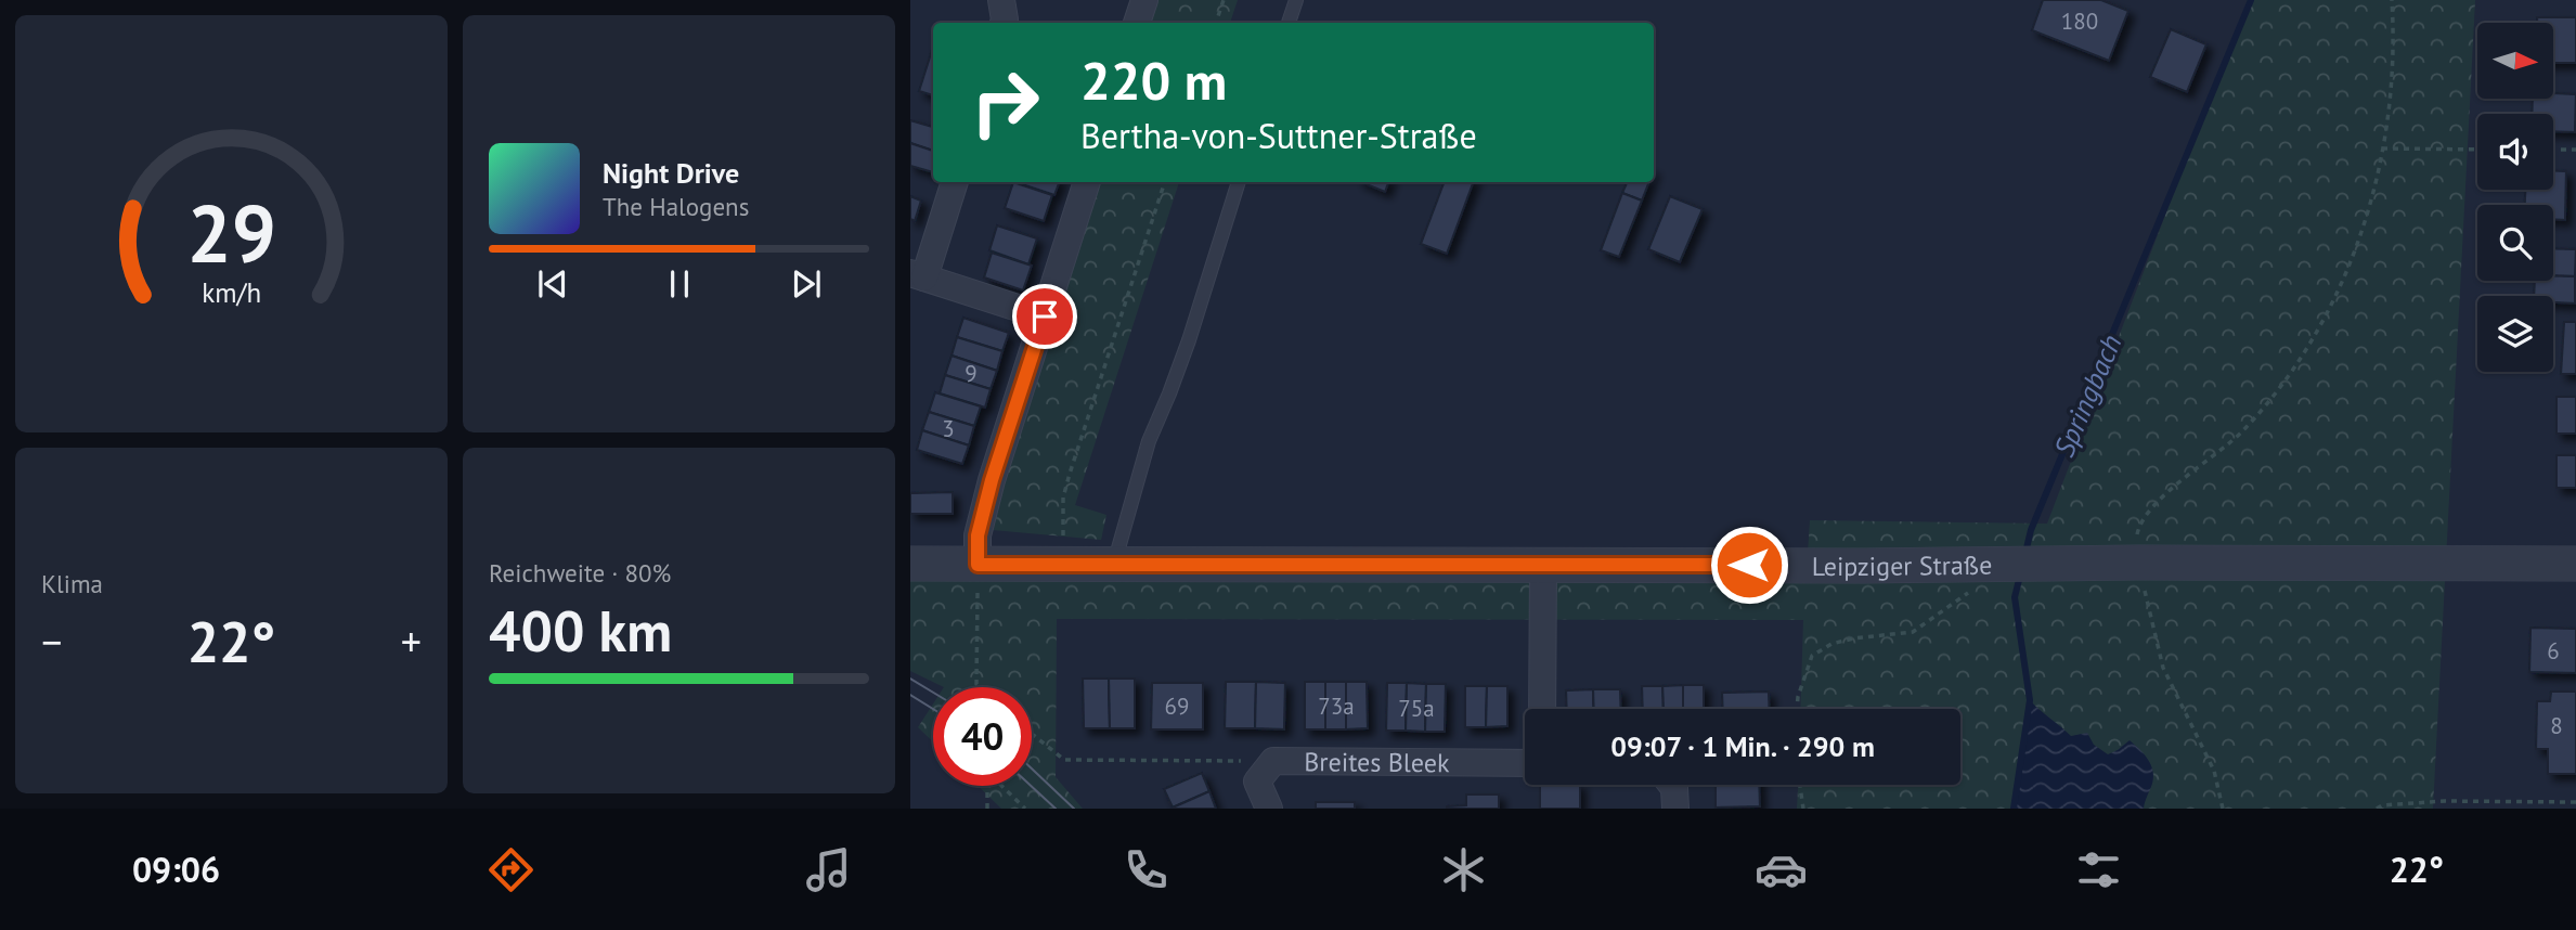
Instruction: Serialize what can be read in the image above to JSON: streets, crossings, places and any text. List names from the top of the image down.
{
  "streets": {
    "street": ["Leipziger Straße", "Breites Bleek"]
  },
  "water": ["Springbach"],
  "house_numbers": [
    "180",
    "9",
    "3",
    "6",
    "69",
    "73a",
    "75a",
    "8"
  ],
  "north": "right",
  "page": {
    "turn": ["220 m", "Bertha-von-Suttner-Straße"],
    "song": ["Night Drive", "The Halogens"],
    "tile": [
      "Klima",
      ["Reichweite · 80%", "400 km"]
    ],
    "heat": ["−", "22°", "+"],
    "limit": "40",
    "trip": "09:07 · 1 Min. · 290 m",
    "tabs": ["09:06", "22°"],
    "gauge": ["29", "km/h"]
  }
}
